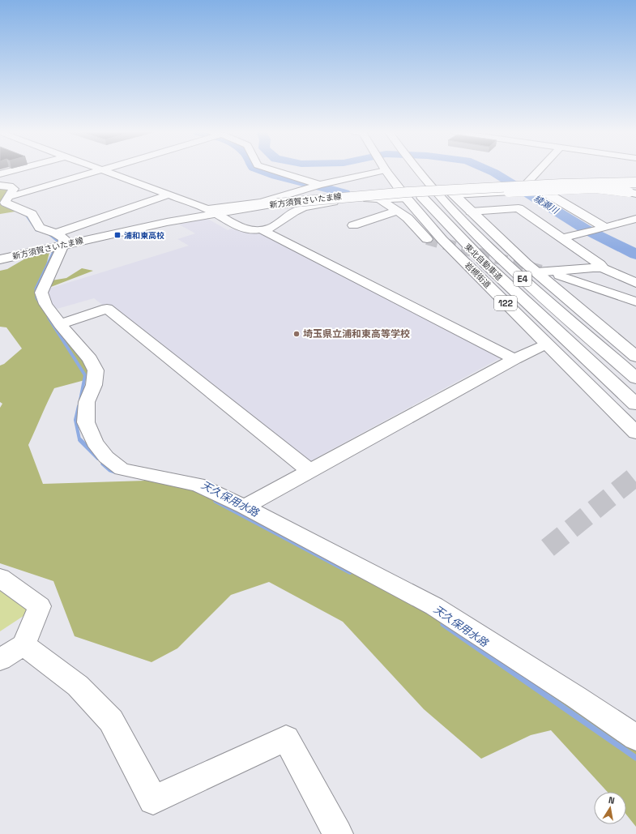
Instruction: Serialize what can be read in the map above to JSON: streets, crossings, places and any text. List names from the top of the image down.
{
  "streets": {
    "main road": [
      "新方須賀さいたま線",
      "東北自動車道",
      "岩槻街道",
      "E4",
      "122"
    ]
  },
  "water": ["綾瀬川", "天久保用水路"],
  "places": {
    "transit": ["浦和東高校"],
    "other": ["埼玉県立浦和東高等学校"]
  },
  "north": "top"
}
